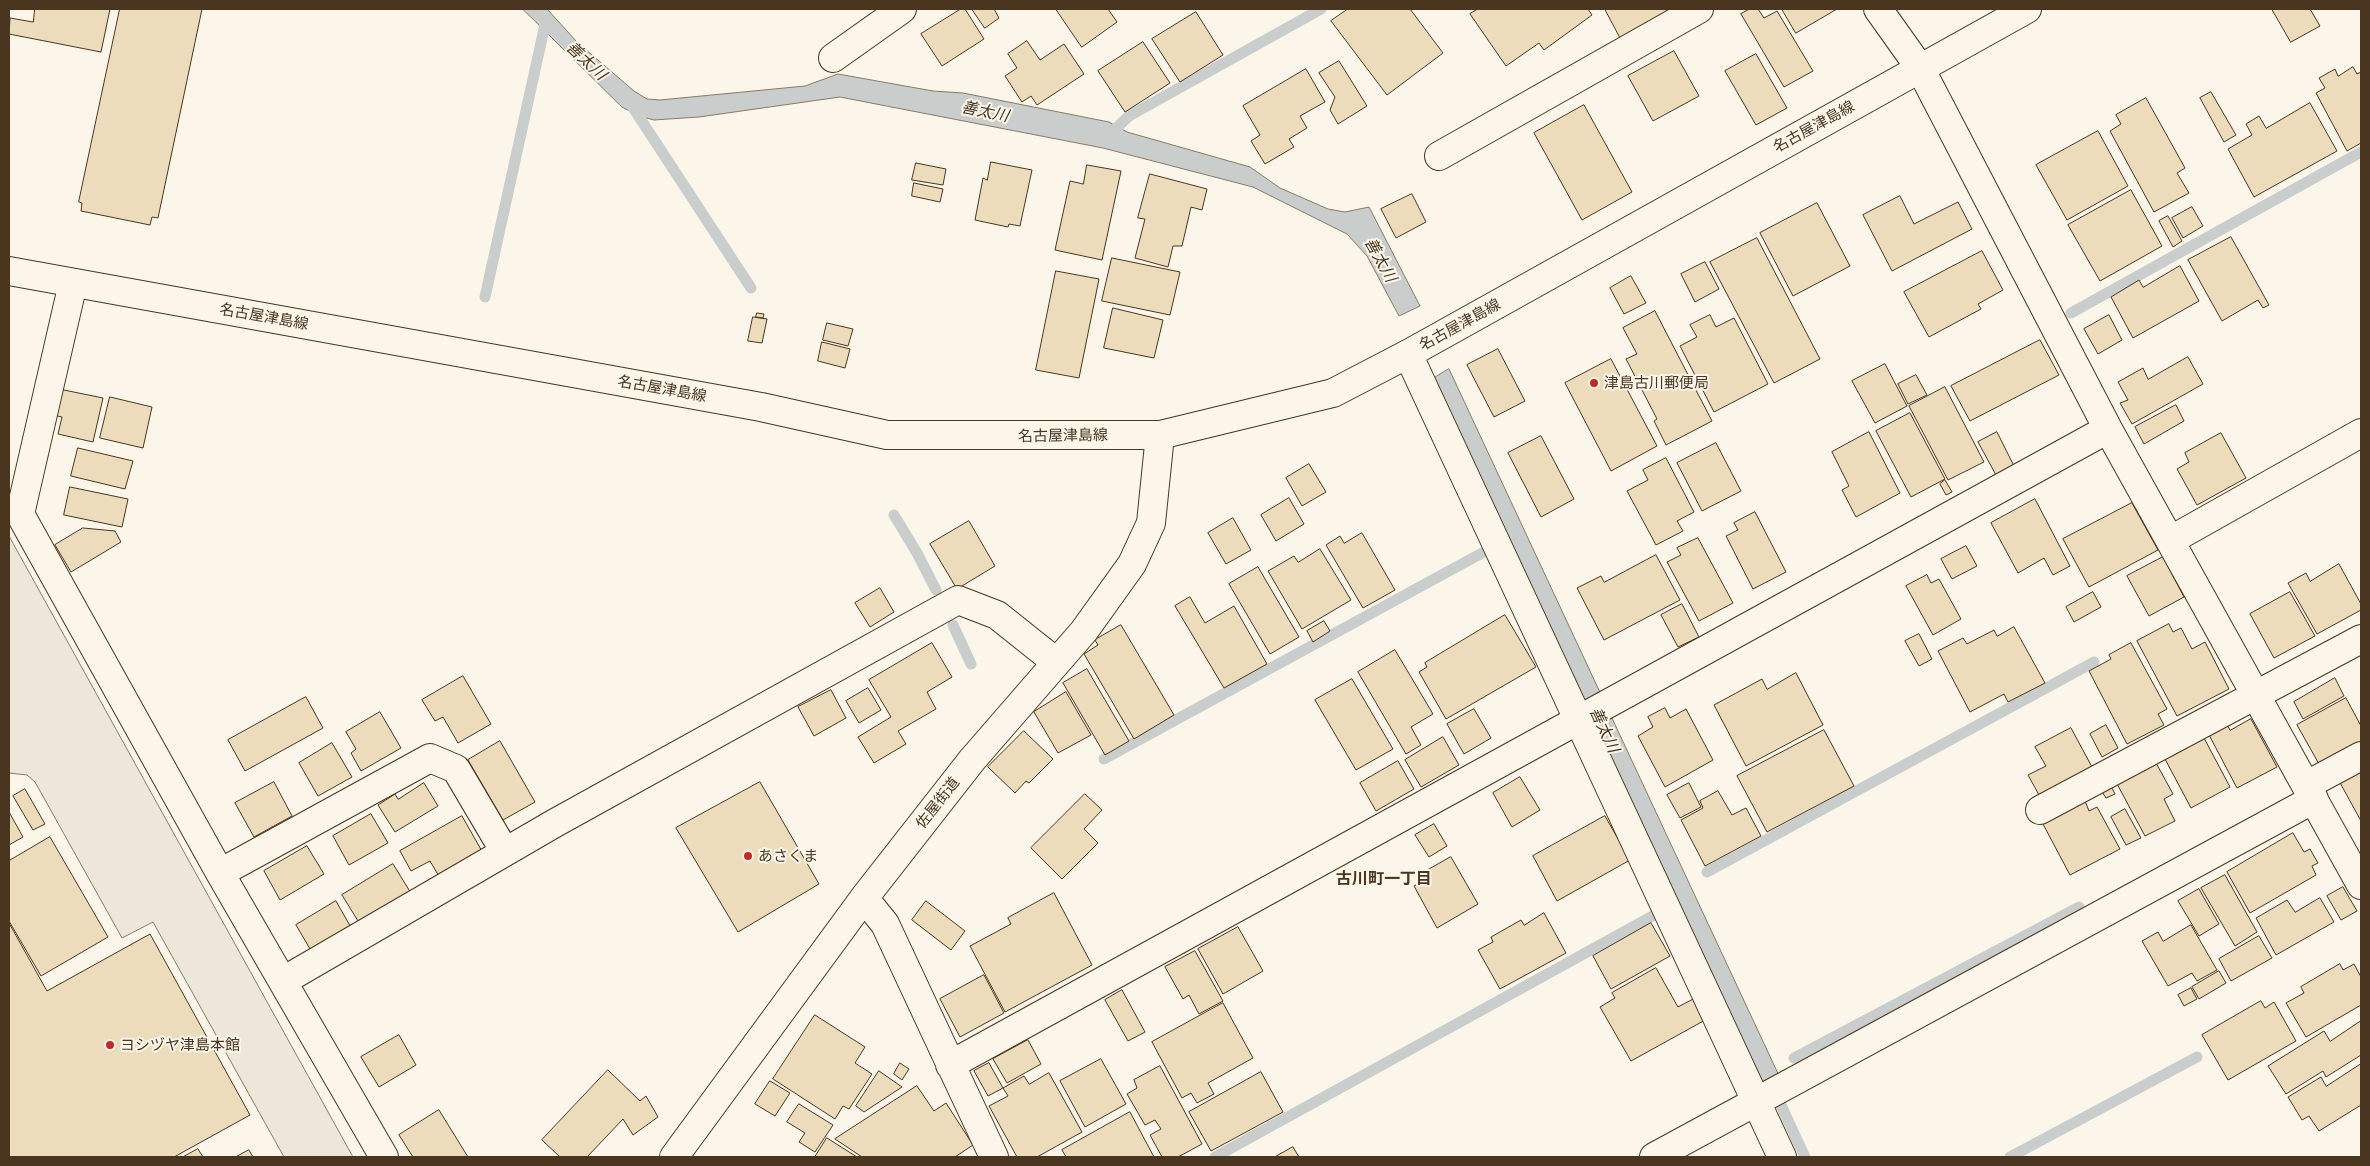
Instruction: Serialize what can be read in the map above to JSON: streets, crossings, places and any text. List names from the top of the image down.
{
  "streets": {
    "street": ["名古屋津島線", "佐屋街道"]
  },
  "crossings": [
    ["名古屋津島線", "佐屋街道"]
  ],
  "districts": ["古川町一丁目"],
  "water": ["善太川"],
  "places": ["津島古川郵便局", "あさくま", "ヨシヅヤ津島本館"]
}
